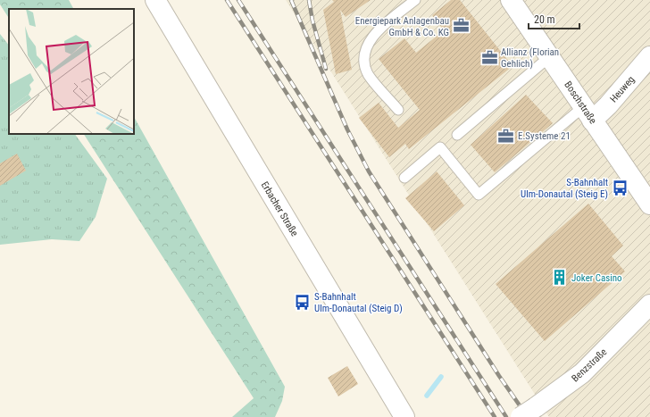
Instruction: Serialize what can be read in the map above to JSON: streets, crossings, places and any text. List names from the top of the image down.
{
  "streets": {
    "main road": [
      "Heuweg",
      "Boschstraße",
      "Erbacher Straße",
      "Benzstraße"
    ]
  },
  "crossings": [
    ["Heuweg", "Boschstraße"]
  ],
  "places": {
    "office": ["Energiepark Anlagenbau GmbH & Co. KG", "Allianz (Florian Gehlich)", "E.Systeme 21"],
    "bus stop": ["S-Bahnhalt Ulm-Donautal (Steig E)", "S-Bahnhalt Ulm-Donautal (Steig D)"],
    "building": ["Joker Casino"]
  },
  "scale_bar": "20 m"
}
